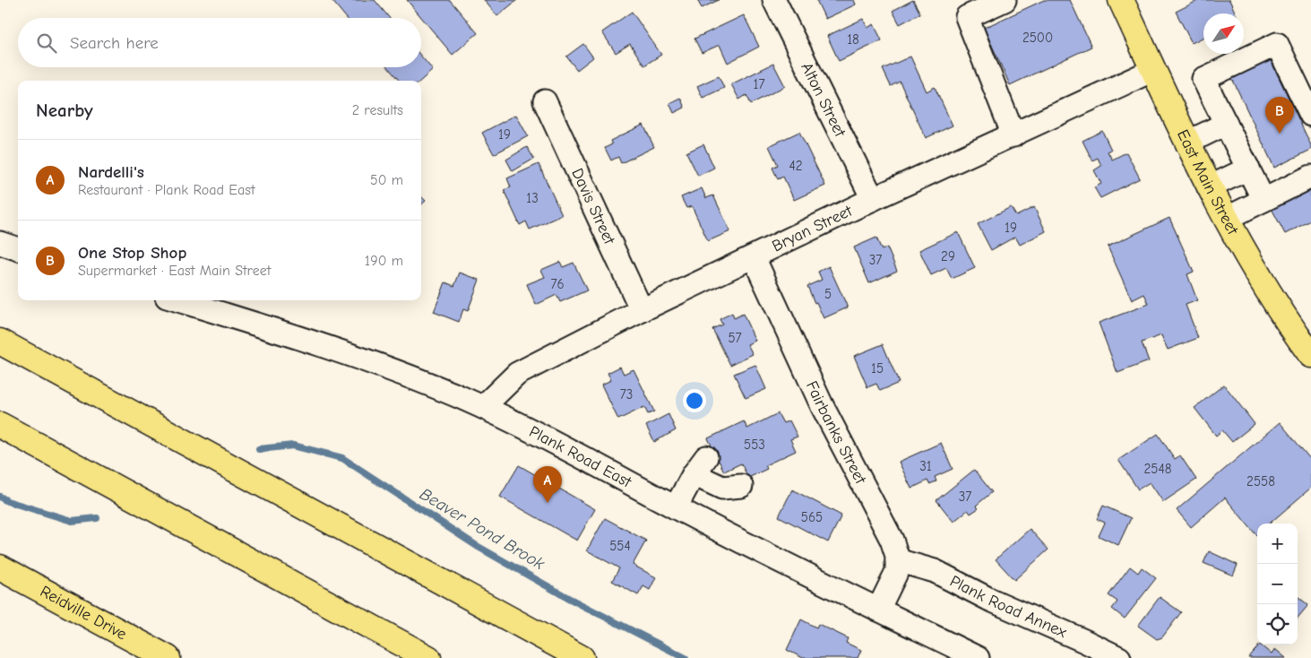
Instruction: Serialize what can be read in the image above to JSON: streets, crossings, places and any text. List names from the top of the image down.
{
  "streets": {
    "main road": ["East Main Street", "Reidville Drive"],
    "street": [
      "Alton Street",
      "Davis Street",
      "Bryan Street",
      "Fairbanks Street",
      "Plank Road East",
      "Plank Road Annex"
    ]
  },
  "crossings": [
    ["Alton Street", "Bryan Street"],
    ["East Main Street", "Bryan Street"],
    ["Davis Street", "Bryan Street"],
    ["Bryan Street", "Fairbanks Street"],
    ["Bryan Street", "Plank Road East"],
    ["Fairbanks Street", "Plank Road Annex"]
  ],
  "water": ["Beaver Pond Brook"],
  "house_numbers": [
    "2500",
    "18",
    "17",
    "19",
    "42",
    "13",
    "19",
    "29",
    "37",
    "76",
    "5",
    "57",
    "15",
    "73",
    "553",
    "31",
    "2548",
    "2558",
    "37",
    "565",
    "554"
  ],
  "north": "top right",
  "page": {
    "search": "Search here",
    "heading": ["Nearby", "2 results"],
    "pins": ["B", "A"],
    "list": [
      {
        "mark": "A",
        "name": "Nardelli's",
        "note": "Restaurant · Plank Road East",
        "value": "50 m"
      },
      {
        "mark": "B",
        "name": "One Stop Shop",
        "note": "Supermarket · East Main Street",
        "value": "190 m"
      }
    ],
    "map_buttons": ["+", "−"]
  }
}
